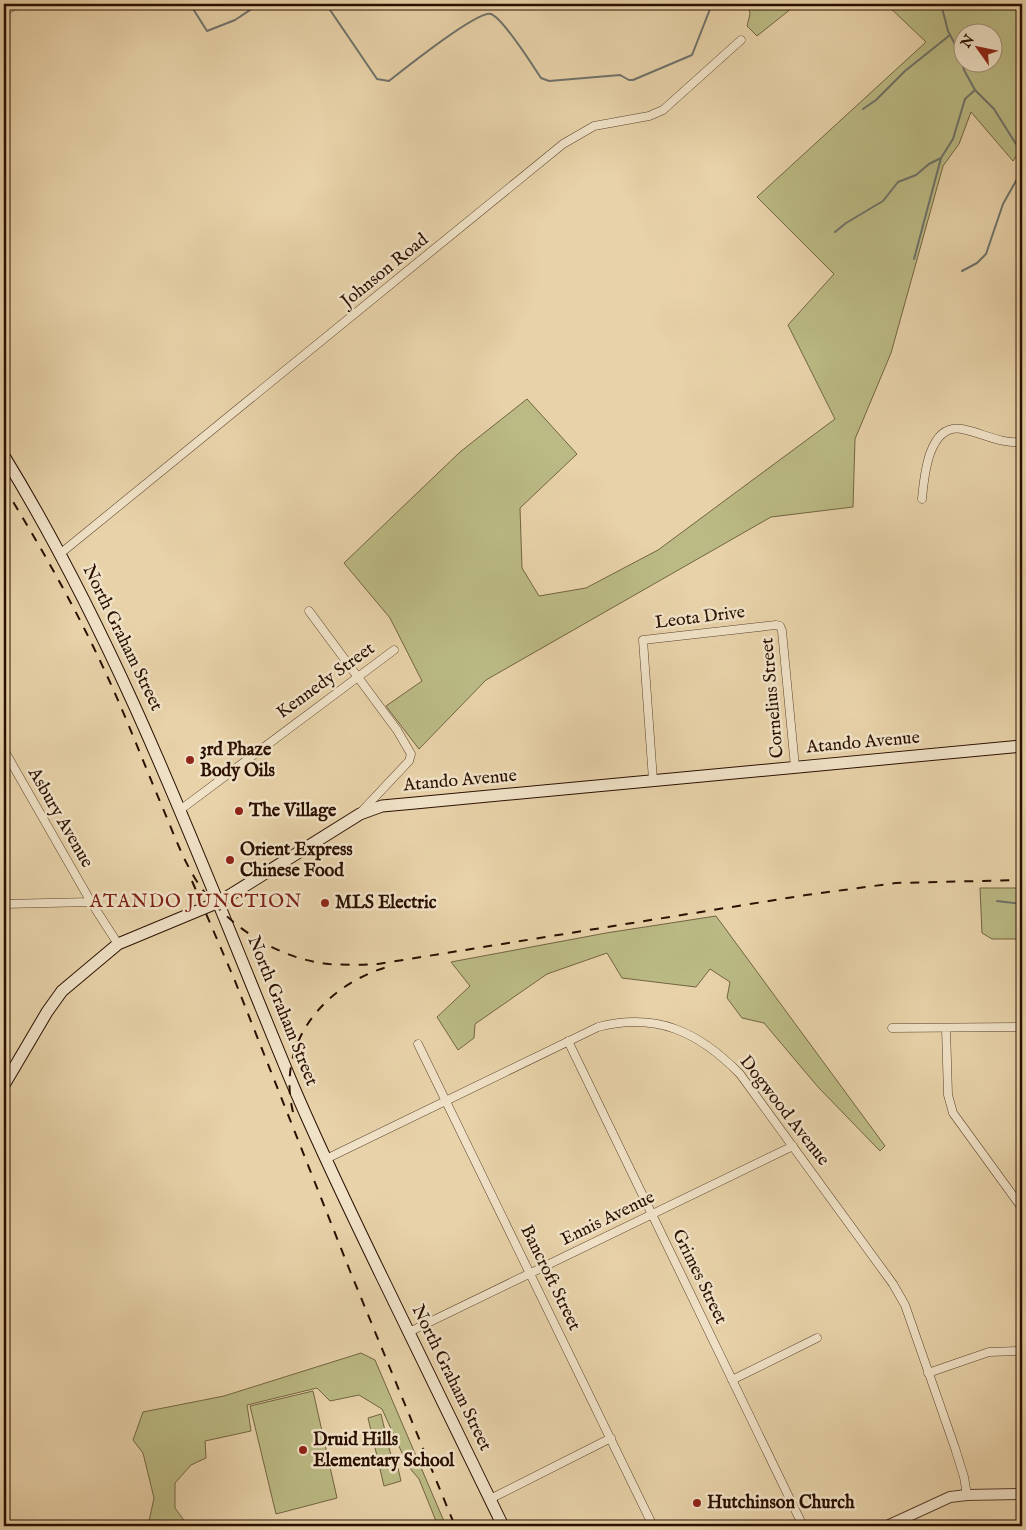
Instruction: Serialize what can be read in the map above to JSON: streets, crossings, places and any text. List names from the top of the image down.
{
  "streets": {
    "main road": ["North Graham Street", "Atando Avenue"],
    "street": [
      "Johnson Road",
      "Leota Drive",
      "Kennedy Street",
      "Cornelius Street",
      "Asbury Avenue",
      "Dogwood Avenue",
      "Ennis Avenue",
      "Grimes Street",
      "Bancroft Street"
    ]
  },
  "crossings": [
    ["Johnson Road", "North Graham Street"],
    ["Leota Drive", "Cornelius Street"],
    ["Leota Drive", "Atando Avenue"],
    ["North Graham Street", "Kennedy Street"],
    ["North Graham Street", "Atando Avenue"],
    ["North Graham Street", "Dogwood Avenue"],
    ["North Graham Street", "Ennis Avenue"],
    ["Cornelius Street", "Atando Avenue"],
    ["Atando Avenue", "Asbury Avenue"],
    ["Dogwood Avenue", "Ennis Avenue"],
    ["Dogwood Avenue", "Grimes Street"],
    ["Dogwood Avenue", "Bancroft Street"],
    ["Ennis Avenue", "Grimes Street"],
    ["Ennis Avenue", "Bancroft Street"]
  ],
  "districts": ["ATANDO JUNCTION"],
  "places": [
    "3rd Phaze Body Oils",
    "The Village",
    "Orient Express Chinese Food",
    "MLS Electric",
    "Druid Hills Elementary School",
    "Hutchinson Church"
  ],
  "north": "top left"
}
